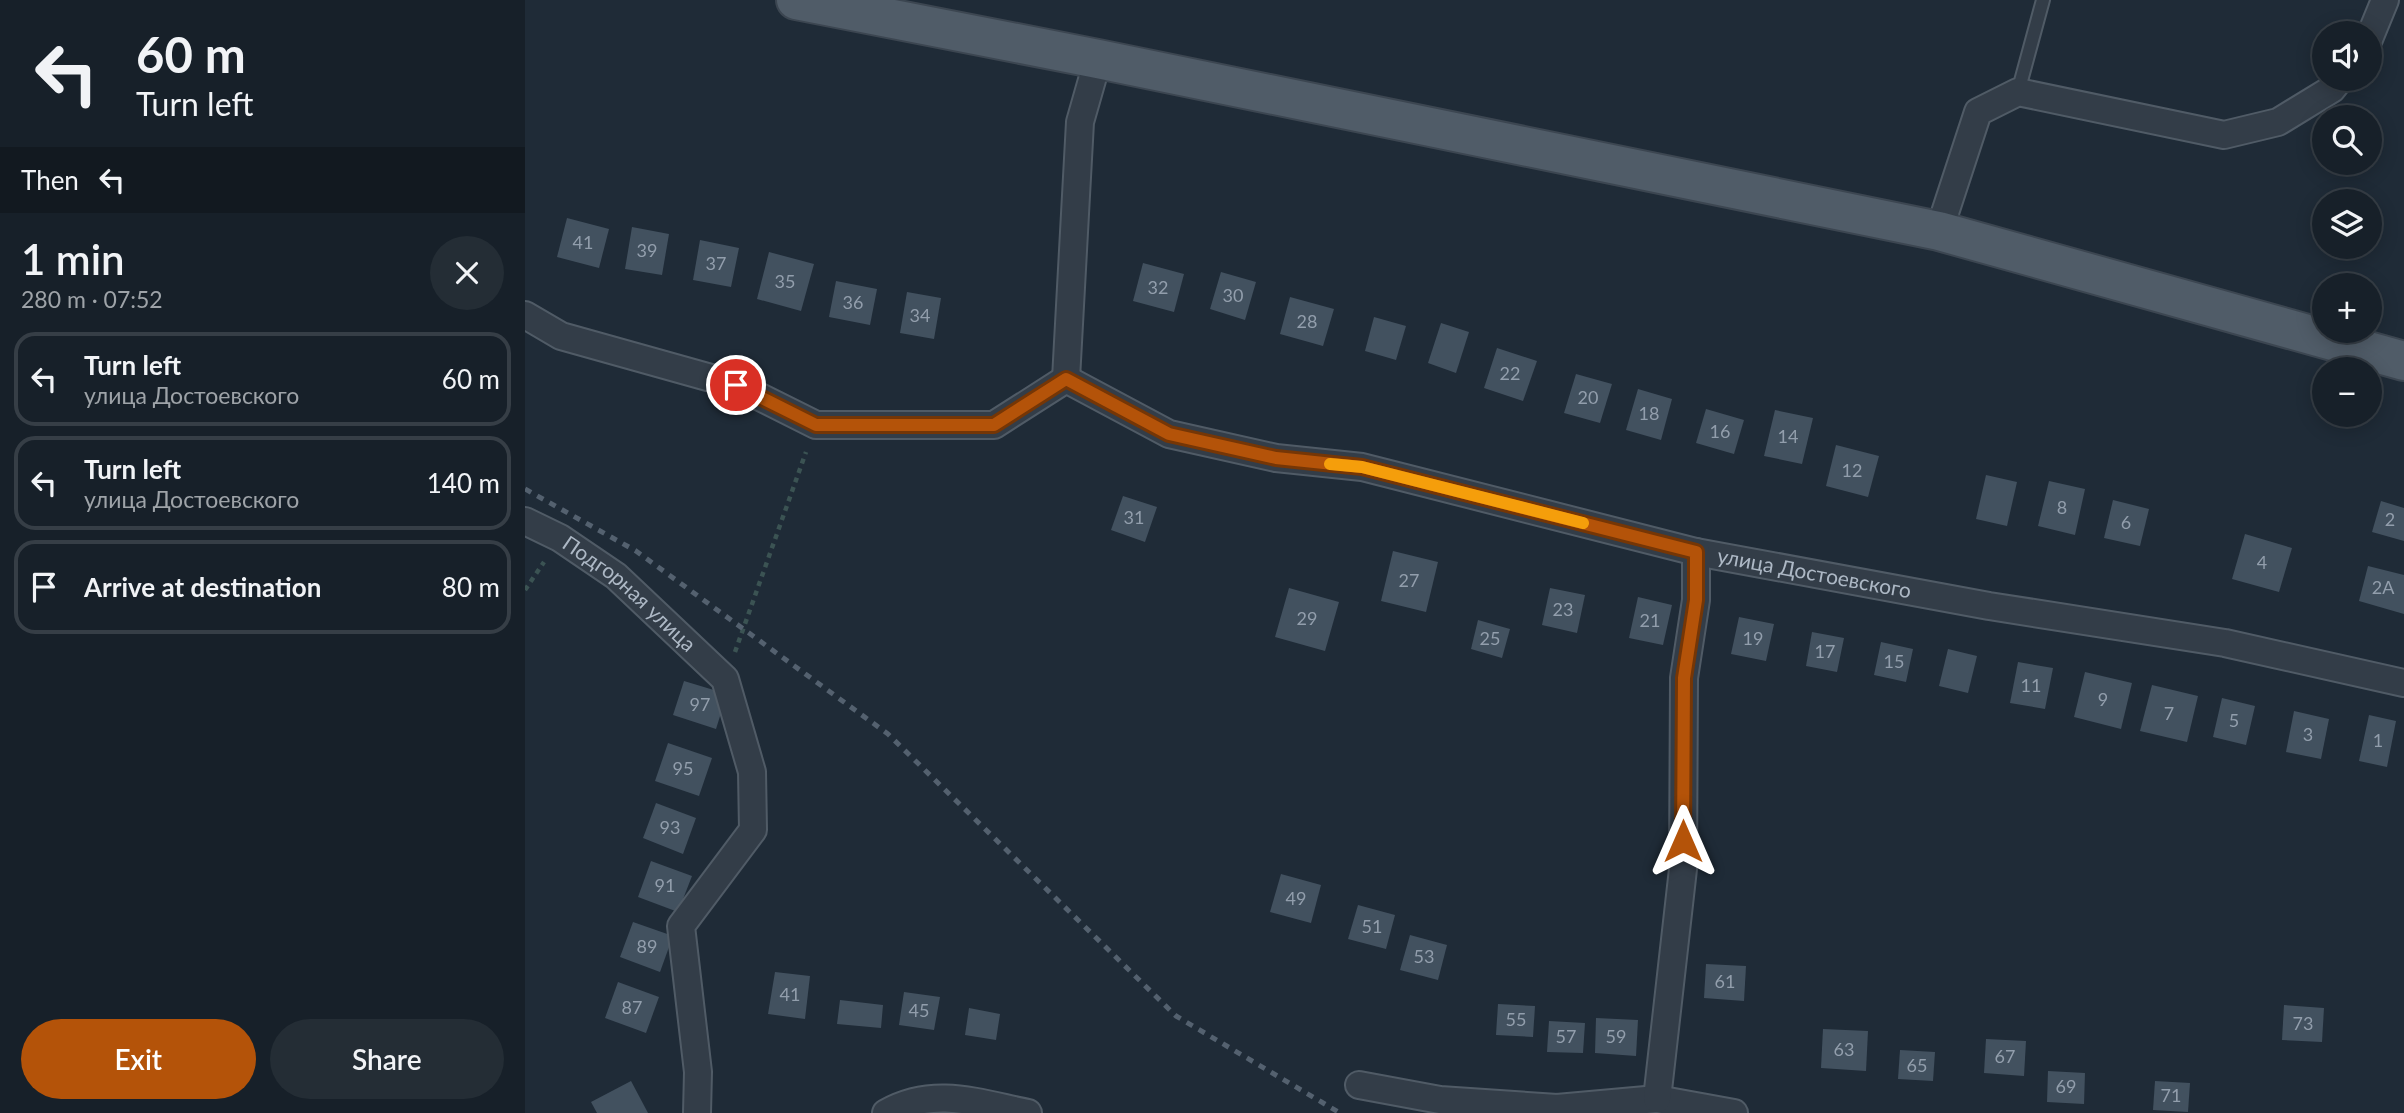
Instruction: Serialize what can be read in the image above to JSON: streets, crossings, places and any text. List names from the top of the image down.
{
  "streets": {
    "street": ["улица Достоевского", "Подгорная улица"]
  },
  "house_numbers": [
    "41",
    "39",
    "37",
    "35",
    "32",
    "30",
    "36",
    "34",
    "28",
    "22",
    "20",
    "18",
    "16",
    "14",
    "12",
    "8",
    "31",
    "2",
    "6",
    "4",
    "27",
    "2А",
    "23",
    "29",
    "21",
    "25",
    "19",
    "17",
    "15",
    "11",
    "9",
    "97",
    "7",
    "5",
    "3",
    "1",
    "95",
    "93",
    "91",
    "49",
    "51",
    "89",
    "53",
    "61",
    "41",
    "87",
    "45",
    "55",
    "73",
    "57",
    "59",
    "63",
    "67",
    "65",
    "69",
    "71"
  ],
  "page": {
    "turn": ["60 m", "Turn left"],
    "map_buttons": ["+", "−"],
    "then": "Then",
    "heading": ["1 min", "280 m · 07:52"],
    "list": [
      {
        "name": "Turn left",
        "note": "улица Достоевского",
        "value": "60 m"
      },
      {
        "name": "Turn left",
        "note": "улица Достоевского",
        "value": "140 m"
      },
      {
        "name": "Arrive at destination",
        "value": "80 m"
      }
    ],
    "buttons": ["Exit", "Share"]
  }
}
